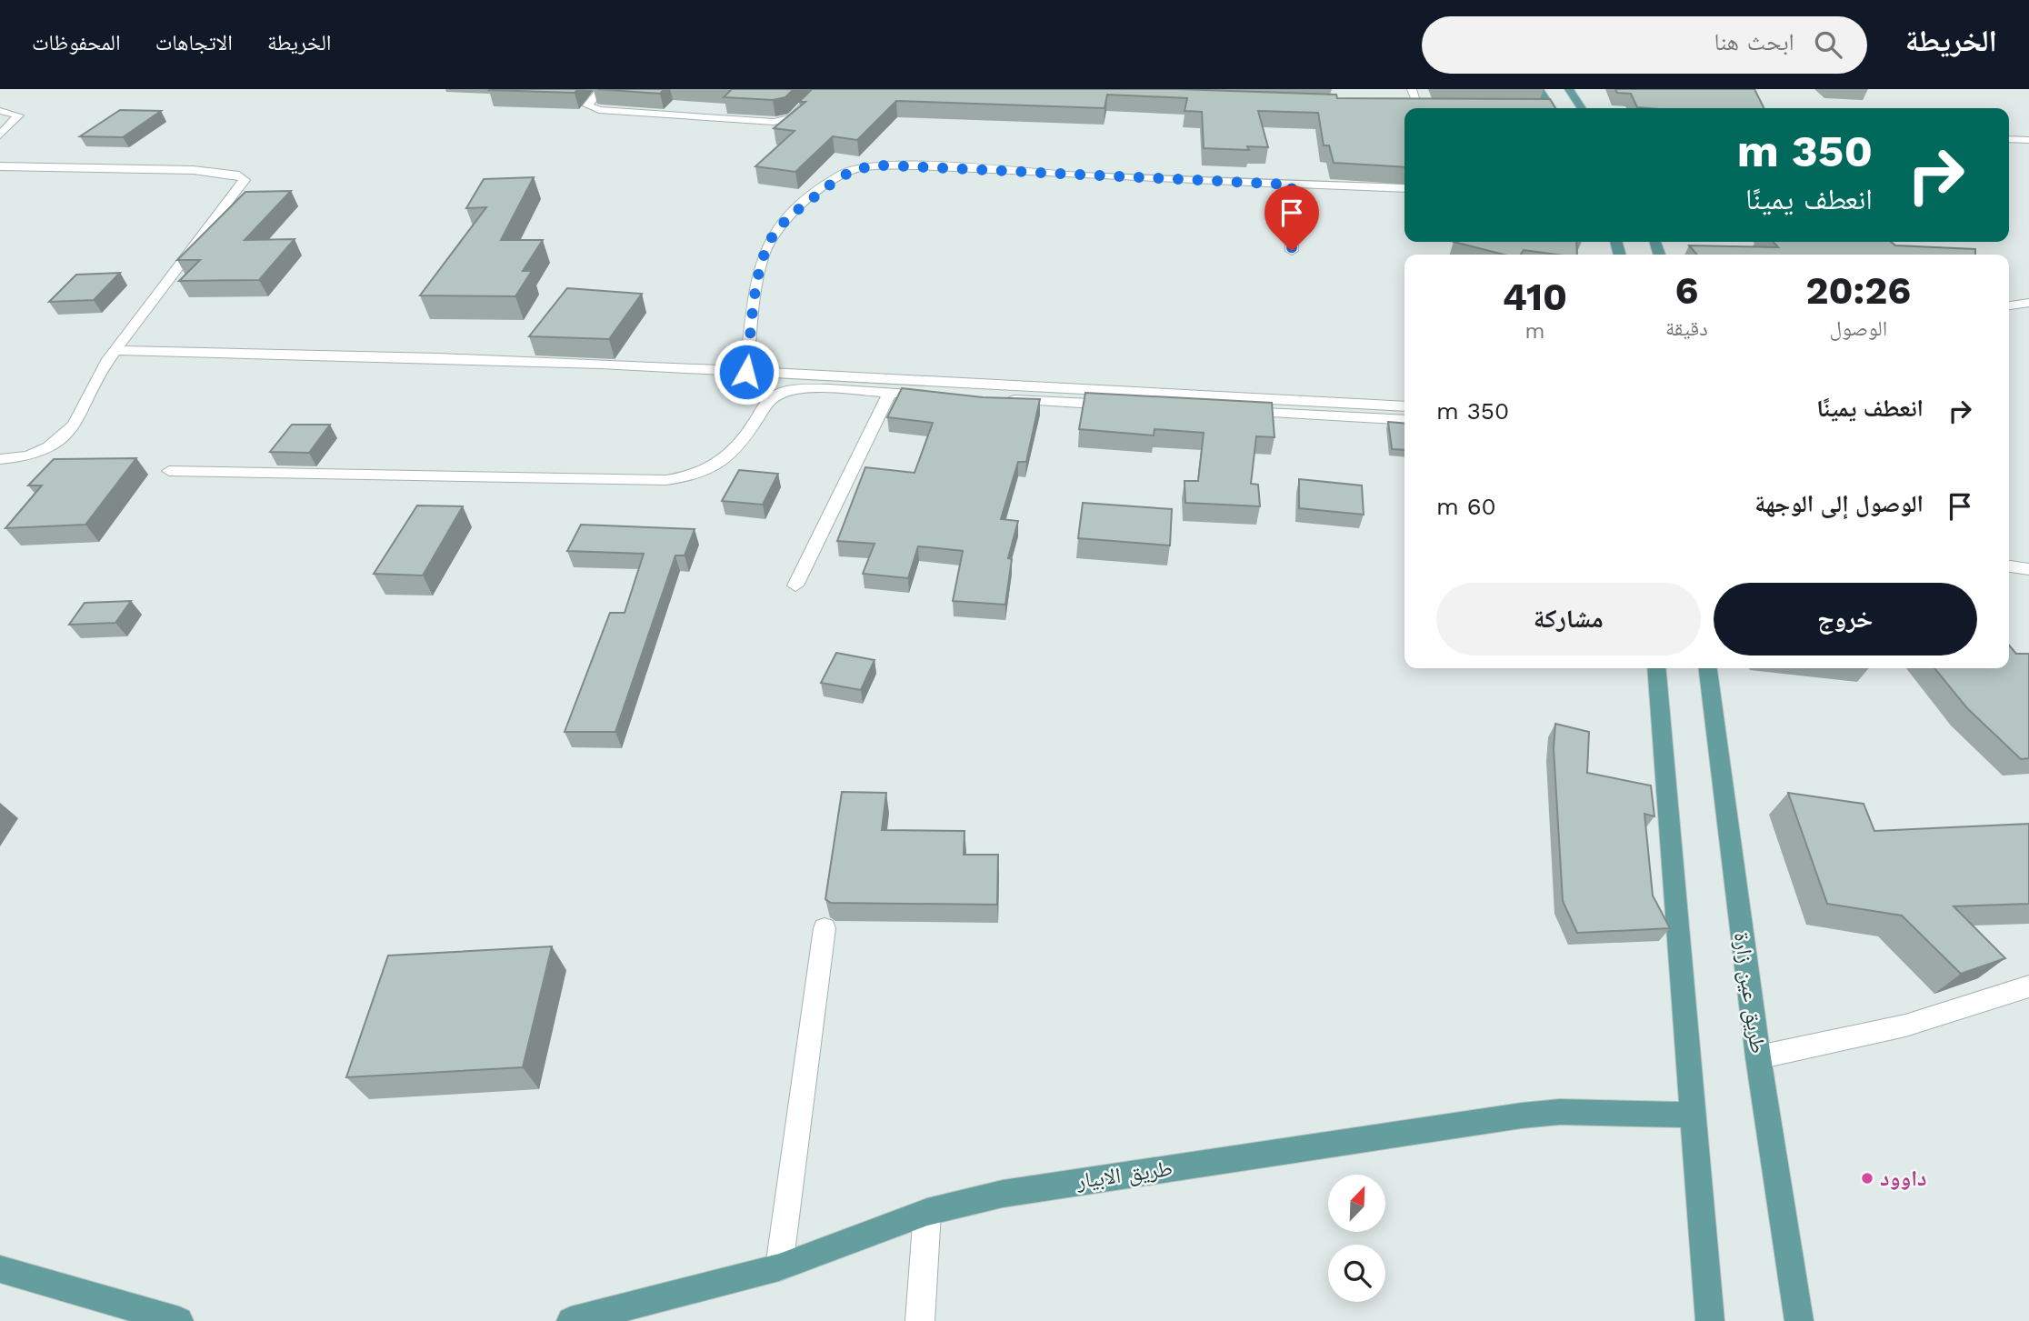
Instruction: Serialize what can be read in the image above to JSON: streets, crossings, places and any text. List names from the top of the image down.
{
  "streets": {
    "main road": ["طريق عين زارة", "طريق الابيار"]
  },
  "places": ["داوود"],
  "north": "top right",
  "page": {
    "header": "الخريطة",
    "search": "ابحث هنا",
    "nav": ["الخريطة", "الاتجاهات", "المحفوظات"],
    "turn": ["350 m", "انعطف يمينًا"],
    "eta": [
      "20:26",
      "الوصول",
      "6",
      "دقيقة",
      "410",
      "m"
    ],
    "list": [
      {
        "name": "انعطف يمينًا",
        "value": "350 m"
      },
      {
        "name": "الوصول إلى الوجهة",
        "value": "60 m"
      }
    ],
    "buttons": ["خروج", "مشاركة"]
  }
}
